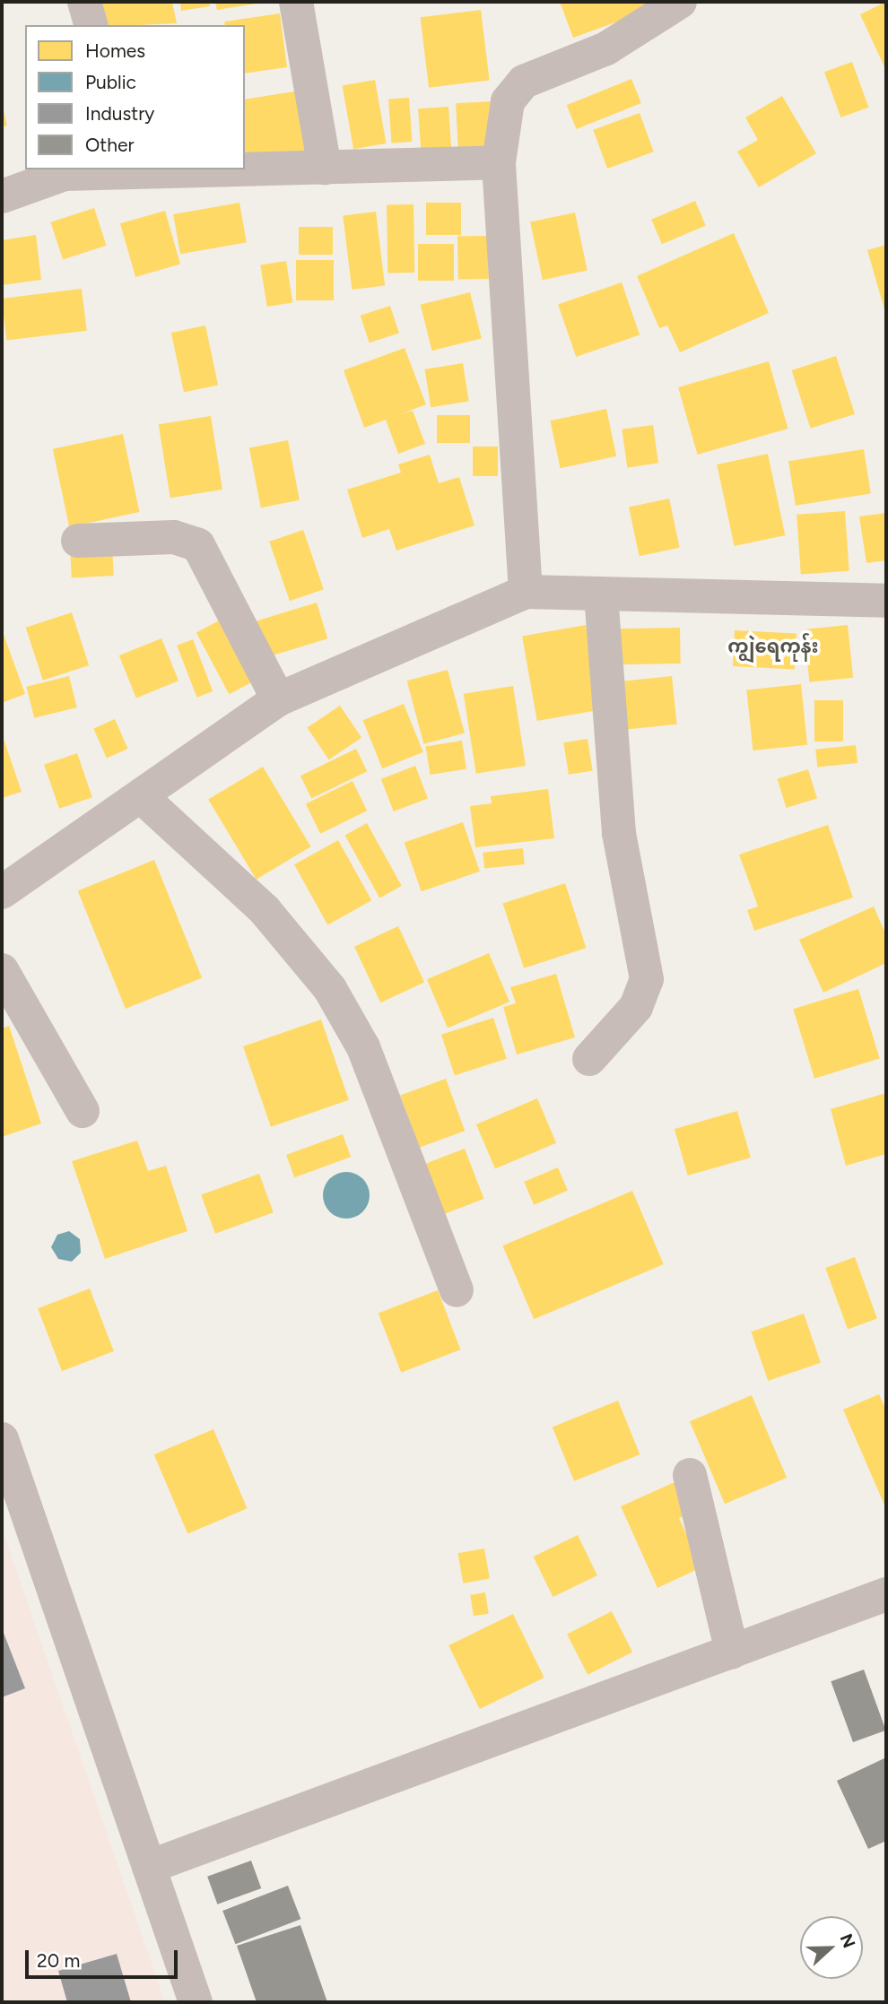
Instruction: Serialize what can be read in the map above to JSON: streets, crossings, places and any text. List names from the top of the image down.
{
  "districts": ["ကျွဲရေကုန်း"],
  "legend": [
    "Homes",
    "Public",
    "Industry",
    "Other"
  ],
  "scale_bar": "20 m",
  "north": "right"
}
